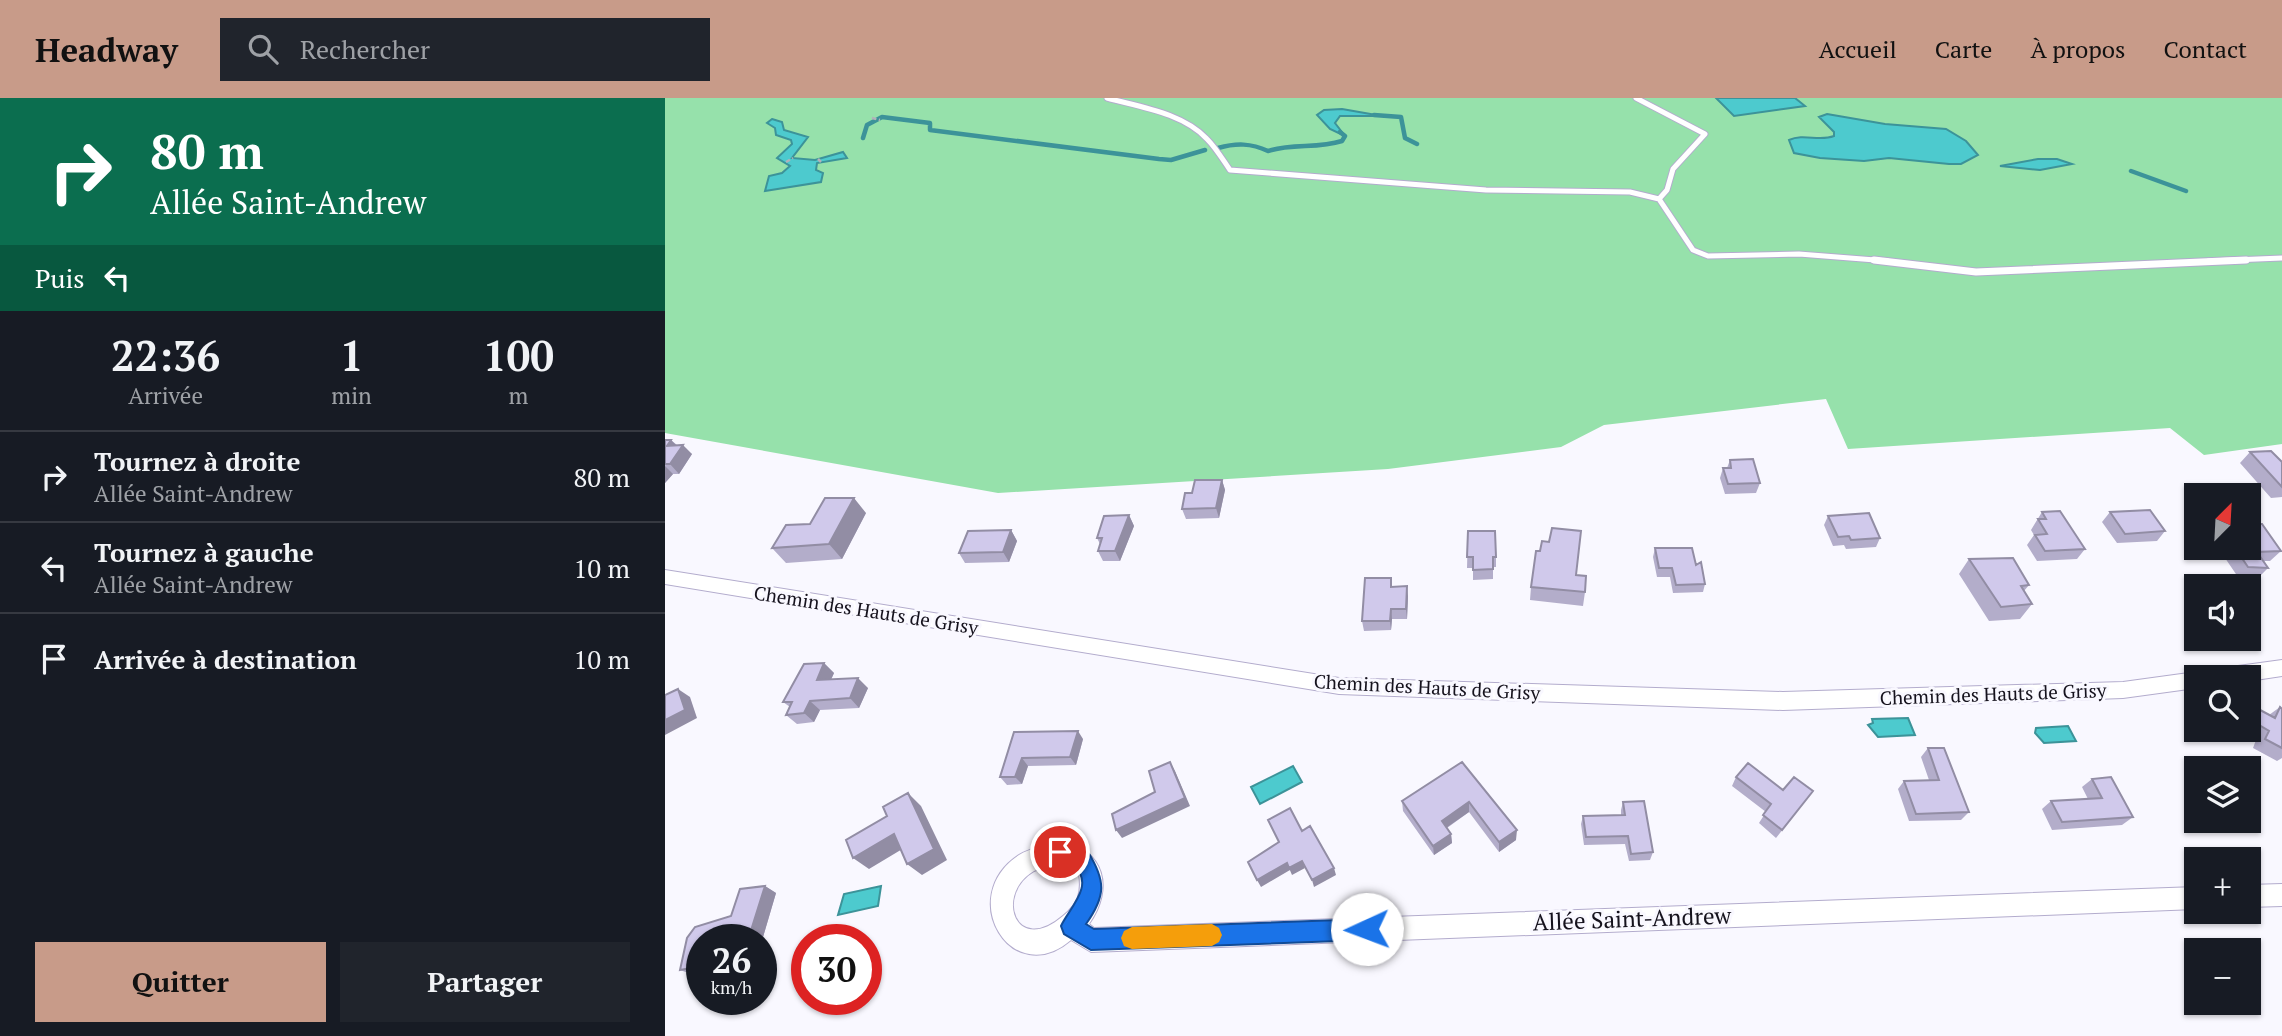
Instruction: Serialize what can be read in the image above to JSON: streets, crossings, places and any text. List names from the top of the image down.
{
  "streets": {
    "street": ["Chemin des Hauts de Grisy", "Allée Saint-Andrew"]
  },
  "north": "top right",
  "page": {
    "header": "Headway",
    "search": "Rechercher",
    "nav": [
      "Accueil",
      "Carte",
      "À propos",
      "Contact"
    ],
    "turn": ["80 m", "Allée Saint-Andrew"],
    "then": "Puis",
    "eta": [
      "22:36",
      "Arrivée",
      "1",
      "min",
      "100",
      "m"
    ],
    "list": [
      {
        "name": "Tournez à droite",
        "note": "Allée Saint-Andrew",
        "value": "80 m"
      },
      {
        "name": "Tournez à gauche",
        "note": "Allée Saint-Andrew",
        "value": "10 m"
      },
      {
        "name": "Arrivée à destination",
        "value": "10 m"
      }
    ],
    "map_buttons": ["+", "−"],
    "speed": "26 km/h",
    "limit": "30",
    "buttons": ["Quitter", "Partager"]
  }
}
